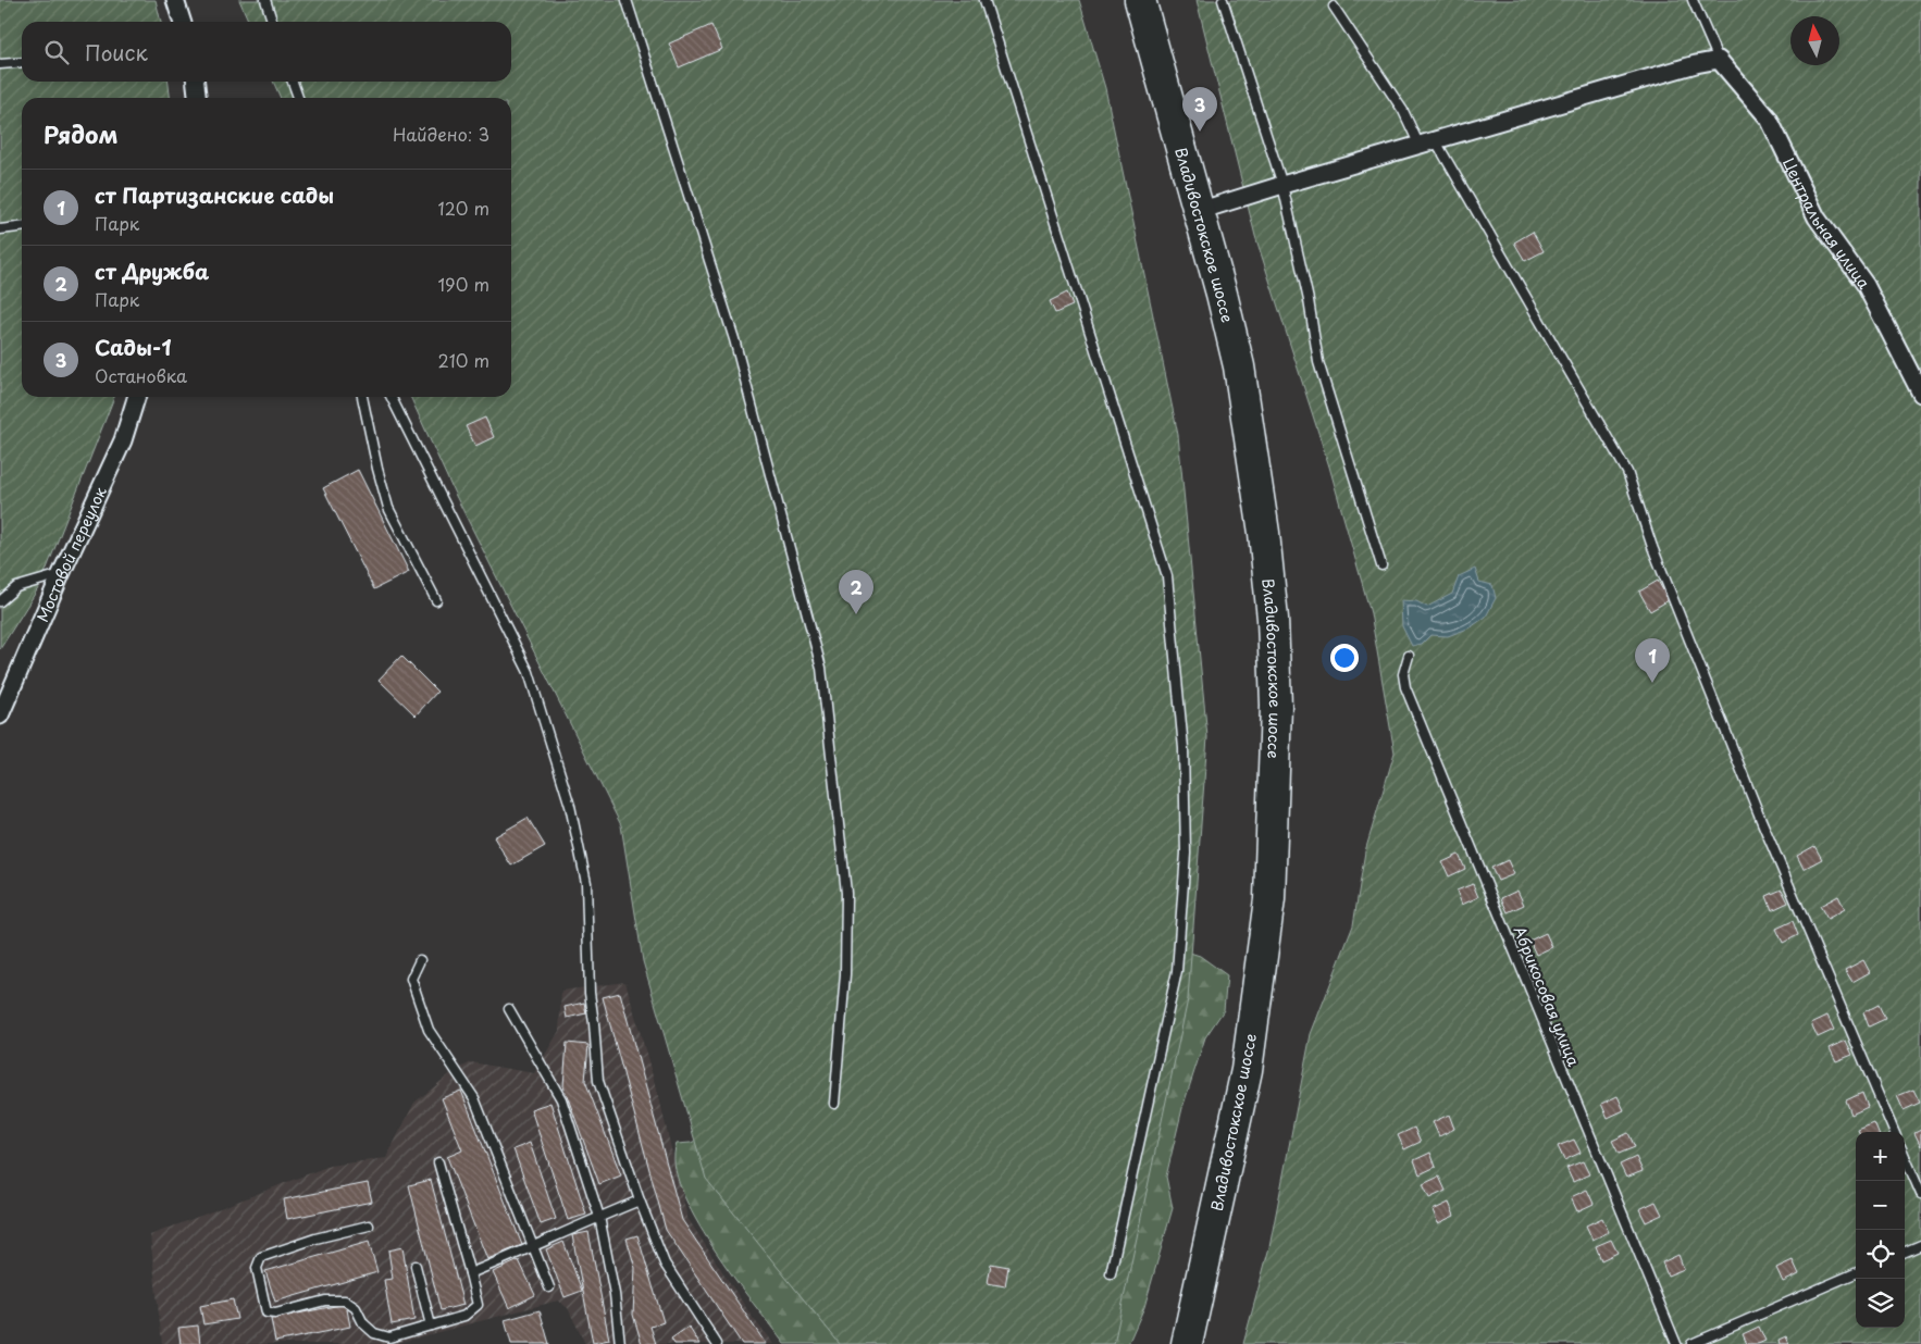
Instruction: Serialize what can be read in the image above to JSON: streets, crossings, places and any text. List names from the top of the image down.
{
  "streets": {
    "highway": ["Владивостокское шоссе"],
    "street": ["Центральная улица", "Мостовой переулок"],
    "lane": ["Абрикосовая улица"]
  },
  "north": "top",
  "page": {
    "search": "Поиск",
    "pins": ["3", "2", "1"],
    "heading": ["Рядом", "Найдено: 3"],
    "list": [
      {
        "mark": "1",
        "name": "ст Партизанские сады",
        "note": "Парк",
        "value": "120 m"
      },
      {
        "mark": "2",
        "name": "ст Дружба",
        "note": "Парк",
        "value": "190 m"
      },
      {
        "mark": "3",
        "name": "Сады-1",
        "note": "Остановка",
        "value": "210 m"
      }
    ],
    "map_buttons": ["+", "−"]
  }
}
